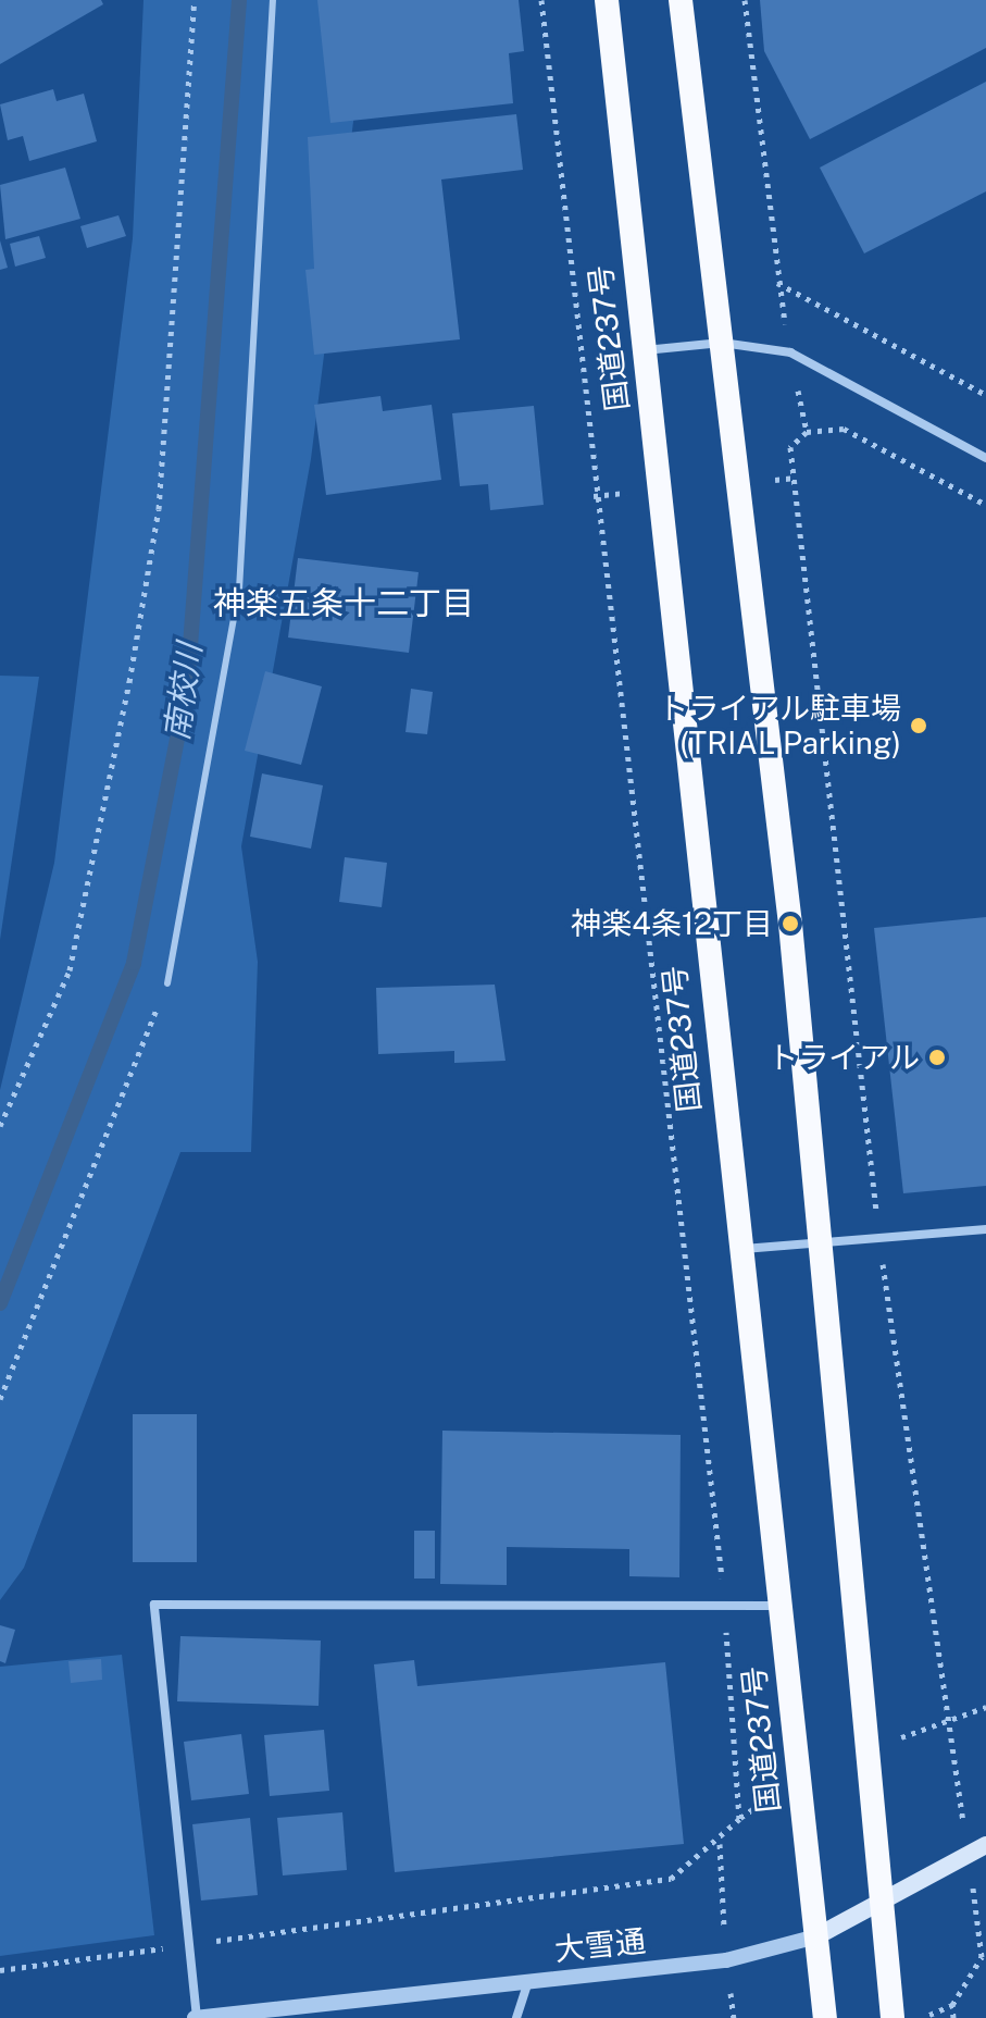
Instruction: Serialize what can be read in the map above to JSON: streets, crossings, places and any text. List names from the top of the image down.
{
  "streets": {
    "highway": ["国道237号"],
    "main road": ["大雪通"]
  },
  "crossings": [
    ["国道237号", "大雪通"]
  ],
  "districts": ["神楽五条十二丁目"],
  "water": ["南校川"],
  "places": ["トライアル駐車場 (TRIAL Parking)", "神楽4条12丁目", "トライアル"]
}
